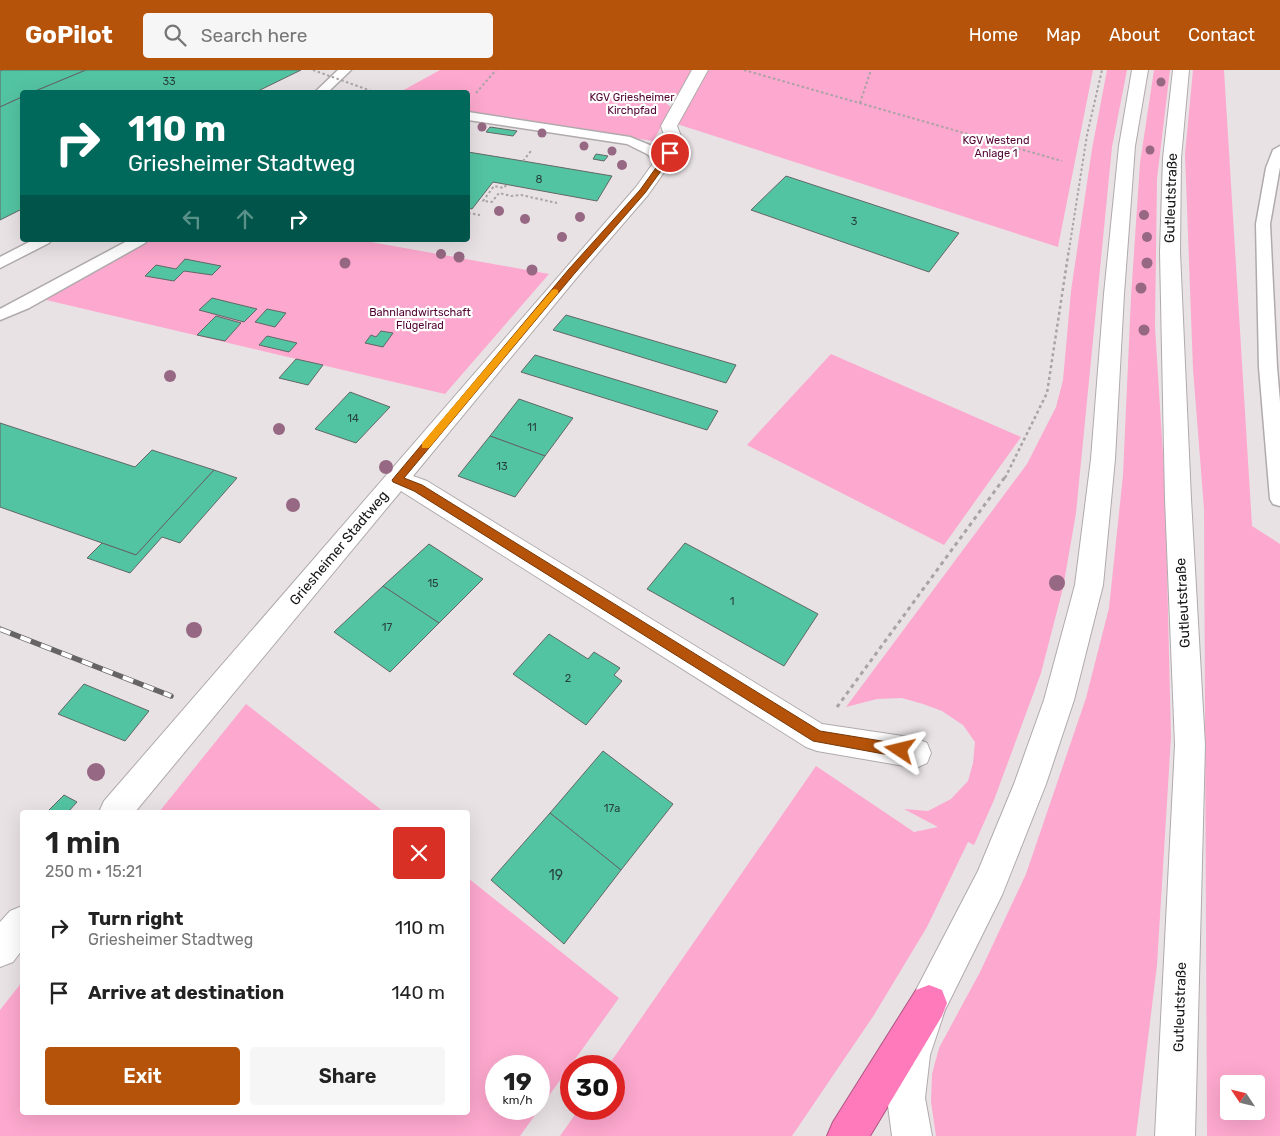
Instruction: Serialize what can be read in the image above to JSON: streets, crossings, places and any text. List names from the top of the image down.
{
  "streets": {
    "main road": ["Gutleutstraße", "Griesheimer Stadtweg"]
  },
  "parks": ["KGV Griesheimer Kirchpfad", "KGV Westend Anlage 1", "Bahnlandwirtschaft Flügelrad"],
  "house_numbers": [
    "33",
    "8",
    "3",
    "14",
    "11",
    "13",
    "15",
    "1",
    "17",
    "2",
    "17a",
    "19"
  ],
  "north": "top left",
  "page": {
    "header": "GoPilot",
    "search": "Search here",
    "nav": [
      "Home",
      "Map",
      "About",
      "Contact"
    ],
    "turn": ["110 m", "Griesheimer Stadtweg"],
    "heading": ["1 min", "250 m · 15:21"],
    "list": [
      {
        "name": "Turn right",
        "note": "Griesheimer Stadtweg",
        "value": "110 m"
      },
      {
        "name": "Arrive at destination",
        "value": "140 m"
      }
    ],
    "buttons": ["Exit", "Share"],
    "speed": "19 km/h",
    "limit": "30"
  }
}
